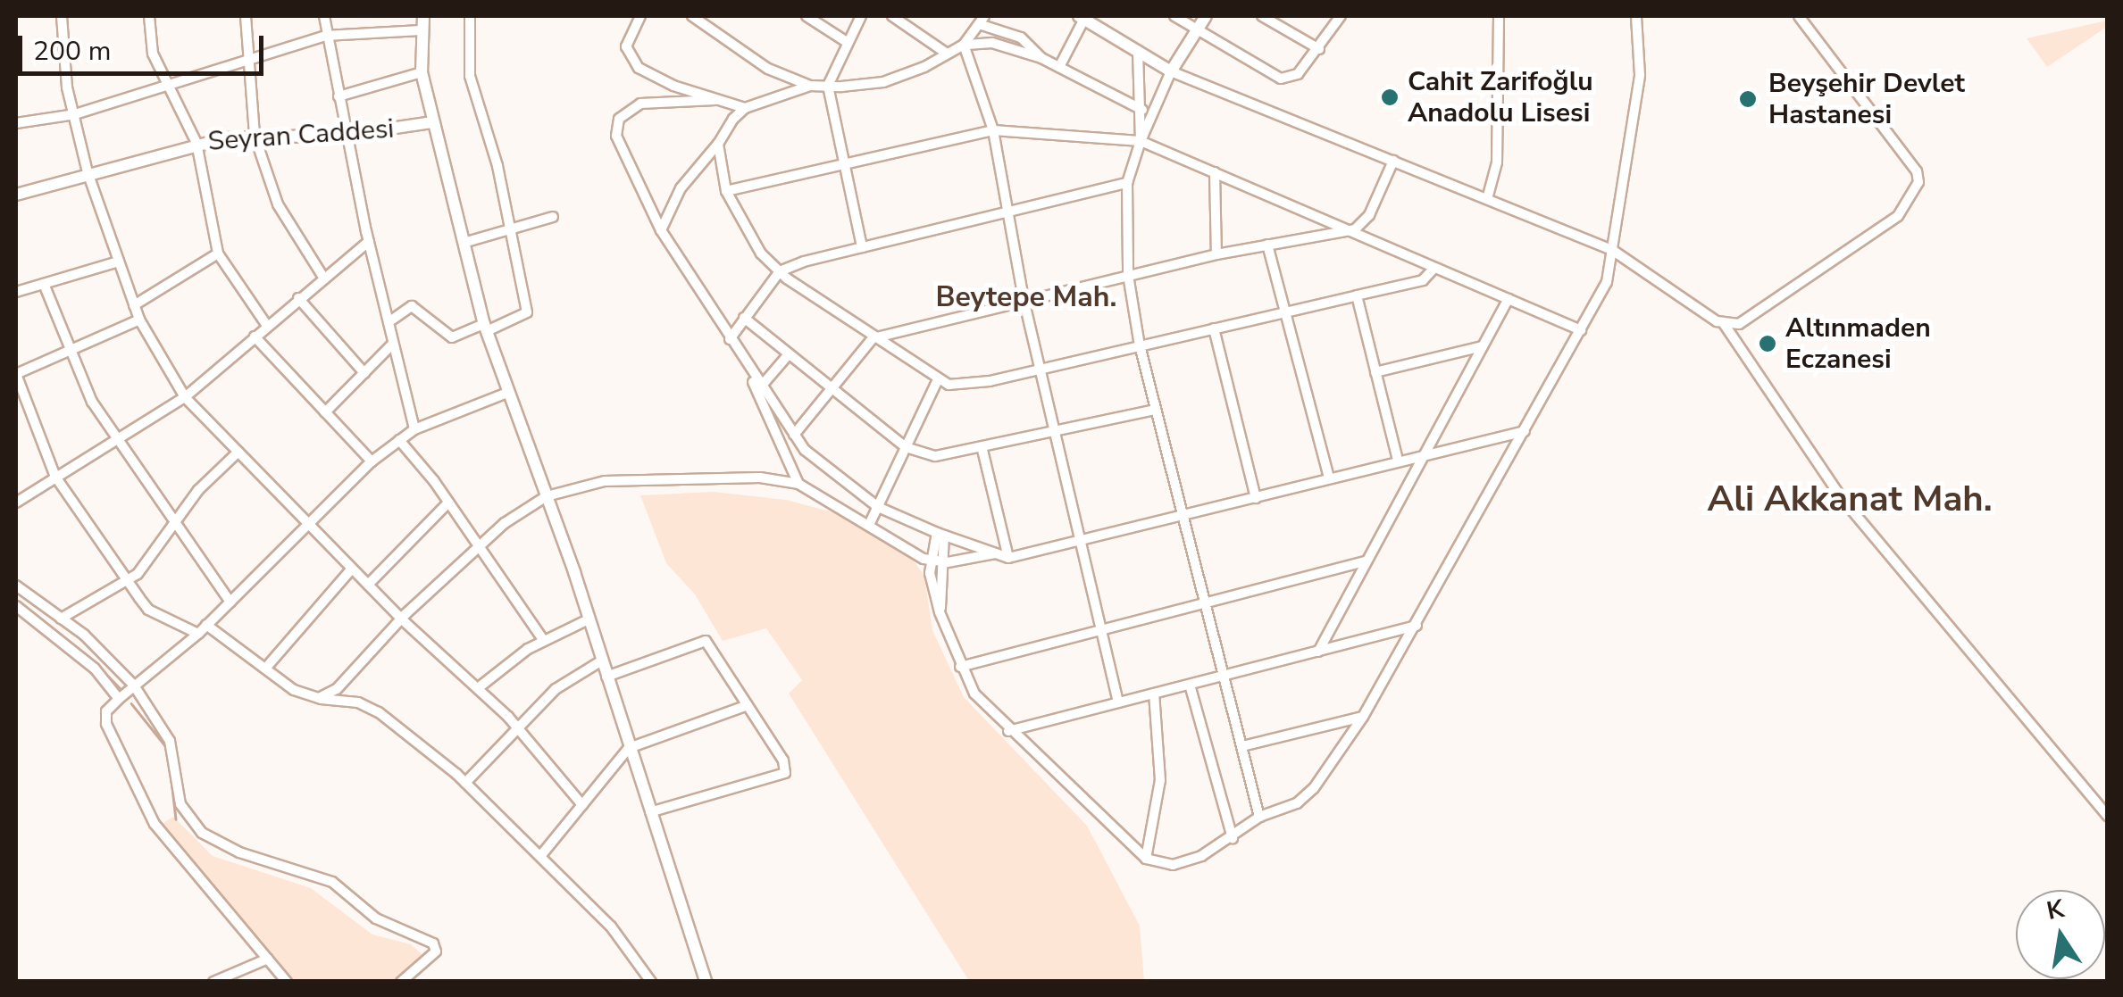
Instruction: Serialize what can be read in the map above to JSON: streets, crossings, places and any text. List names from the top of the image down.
{
  "streets": {
    "street": ["Seyran Caddesi"]
  },
  "districts": ["Beytepe Mah.", "Ali Akkanat Mah."],
  "places": ["Cahit Zarifoğlu Anadolu Lisesi", "Beyşehir Devlet Hastanesi", "Altınmaden Eczanesi"],
  "scale_bar": "200 m",
  "north": "top"
}
